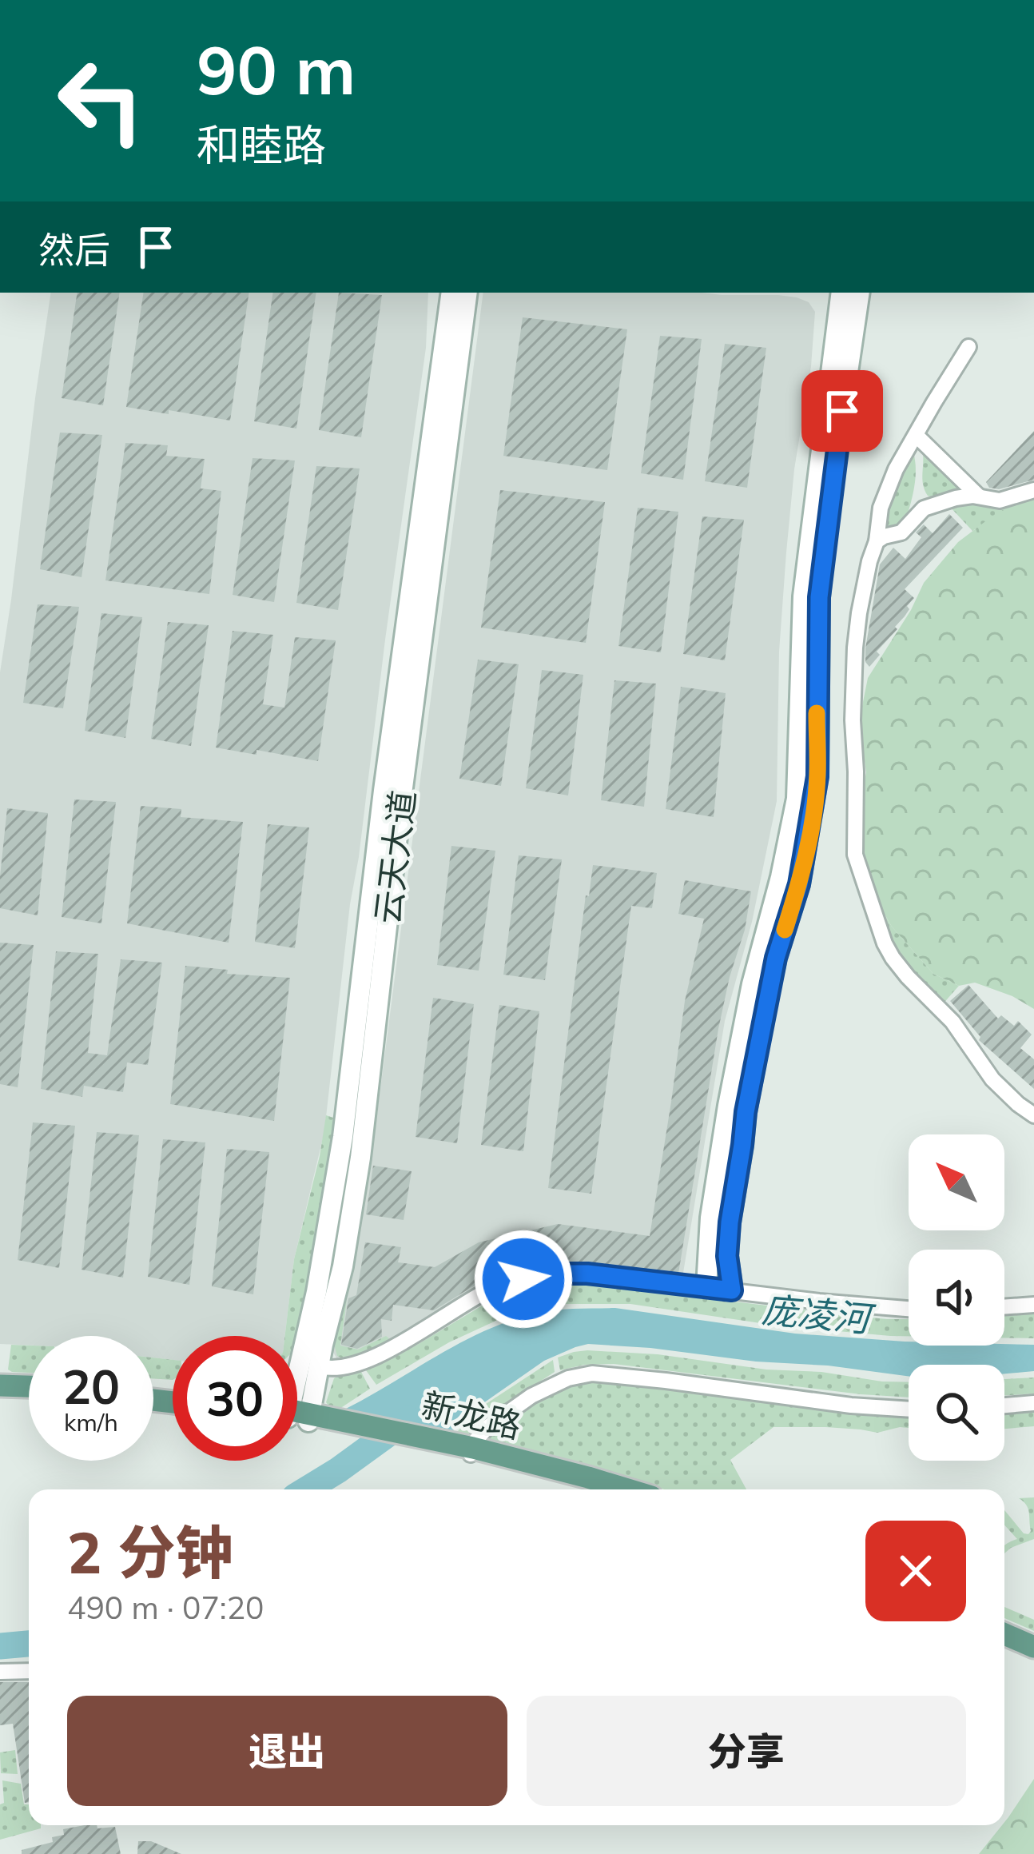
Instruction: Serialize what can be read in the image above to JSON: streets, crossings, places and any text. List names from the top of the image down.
{
  "streets": {
    "main road": ["云天大道", "新龙路"]
  },
  "water": ["庞凌河"],
  "north": "top left",
  "page": {
    "turn": ["90 m", "和睦路"],
    "then": "然后",
    "speed": "20 km/h",
    "limit": "30",
    "heading": ["2 分钟", "490 m · 07:20"],
    "buttons": ["退出", "分享"]
  }
}
